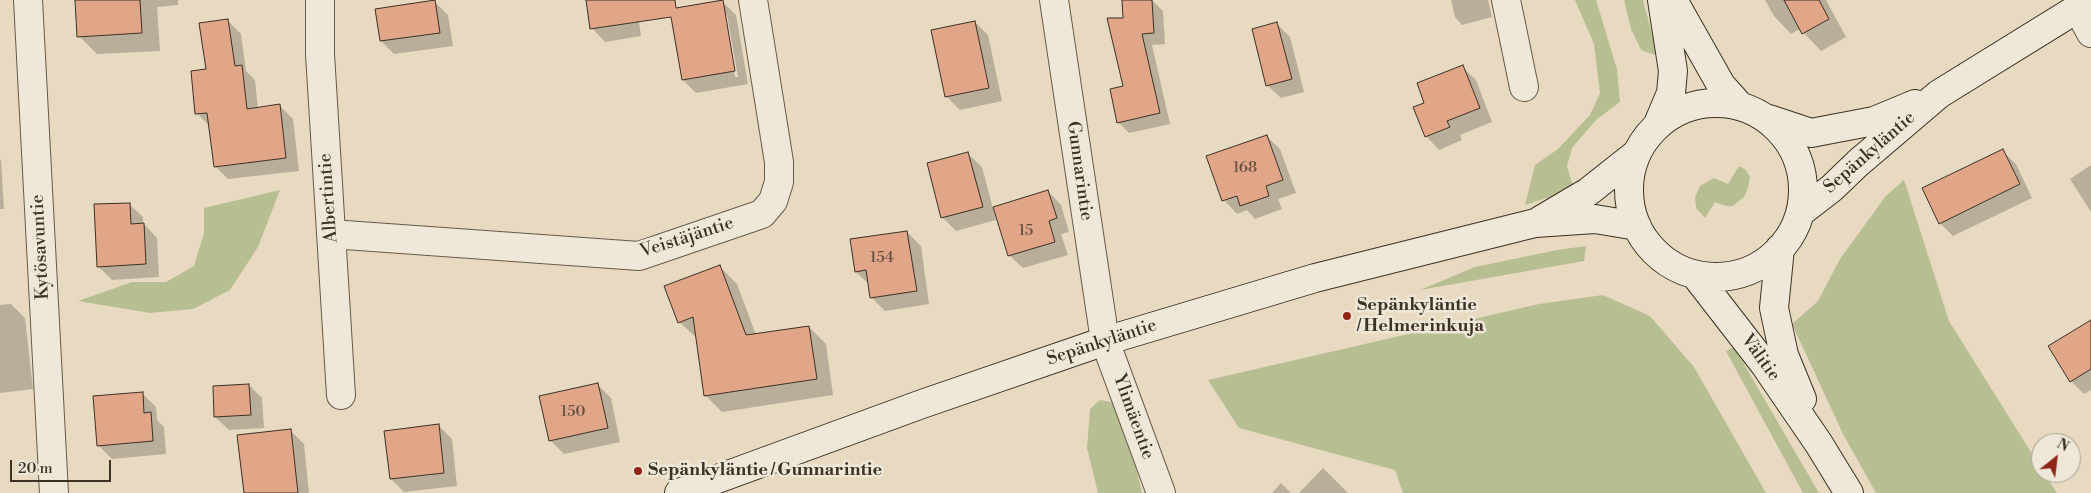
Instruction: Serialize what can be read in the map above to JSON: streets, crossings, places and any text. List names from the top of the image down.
{
  "streets": {
    "main road": [
      "Sepänkyläntie",
      "Gunnarintie",
      "Albertintie",
      "Veistäjäntie",
      "Kytösavuntie",
      "Välitie",
      "Ylimäentie"
    ]
  },
  "crossings": [
    ["Sepänkyläntie", "Gunnarintie"],
    ["Sepänkyläntie", "Välitie"],
    ["Sepänkyläntie", "Ylimäentie"],
    ["Gunnarintie", "Ylimäentie"],
    ["Albertintie", "Veistäjäntie"]
  ],
  "places": ["Sepänkyläntie / Helmerinkuja", "Sepänkyläntie / Gunnarintie"],
  "house_numbers": [
    "168",
    "15",
    "154",
    "150"
  ],
  "scale_bar": "20 m",
  "north": "top right"
}
